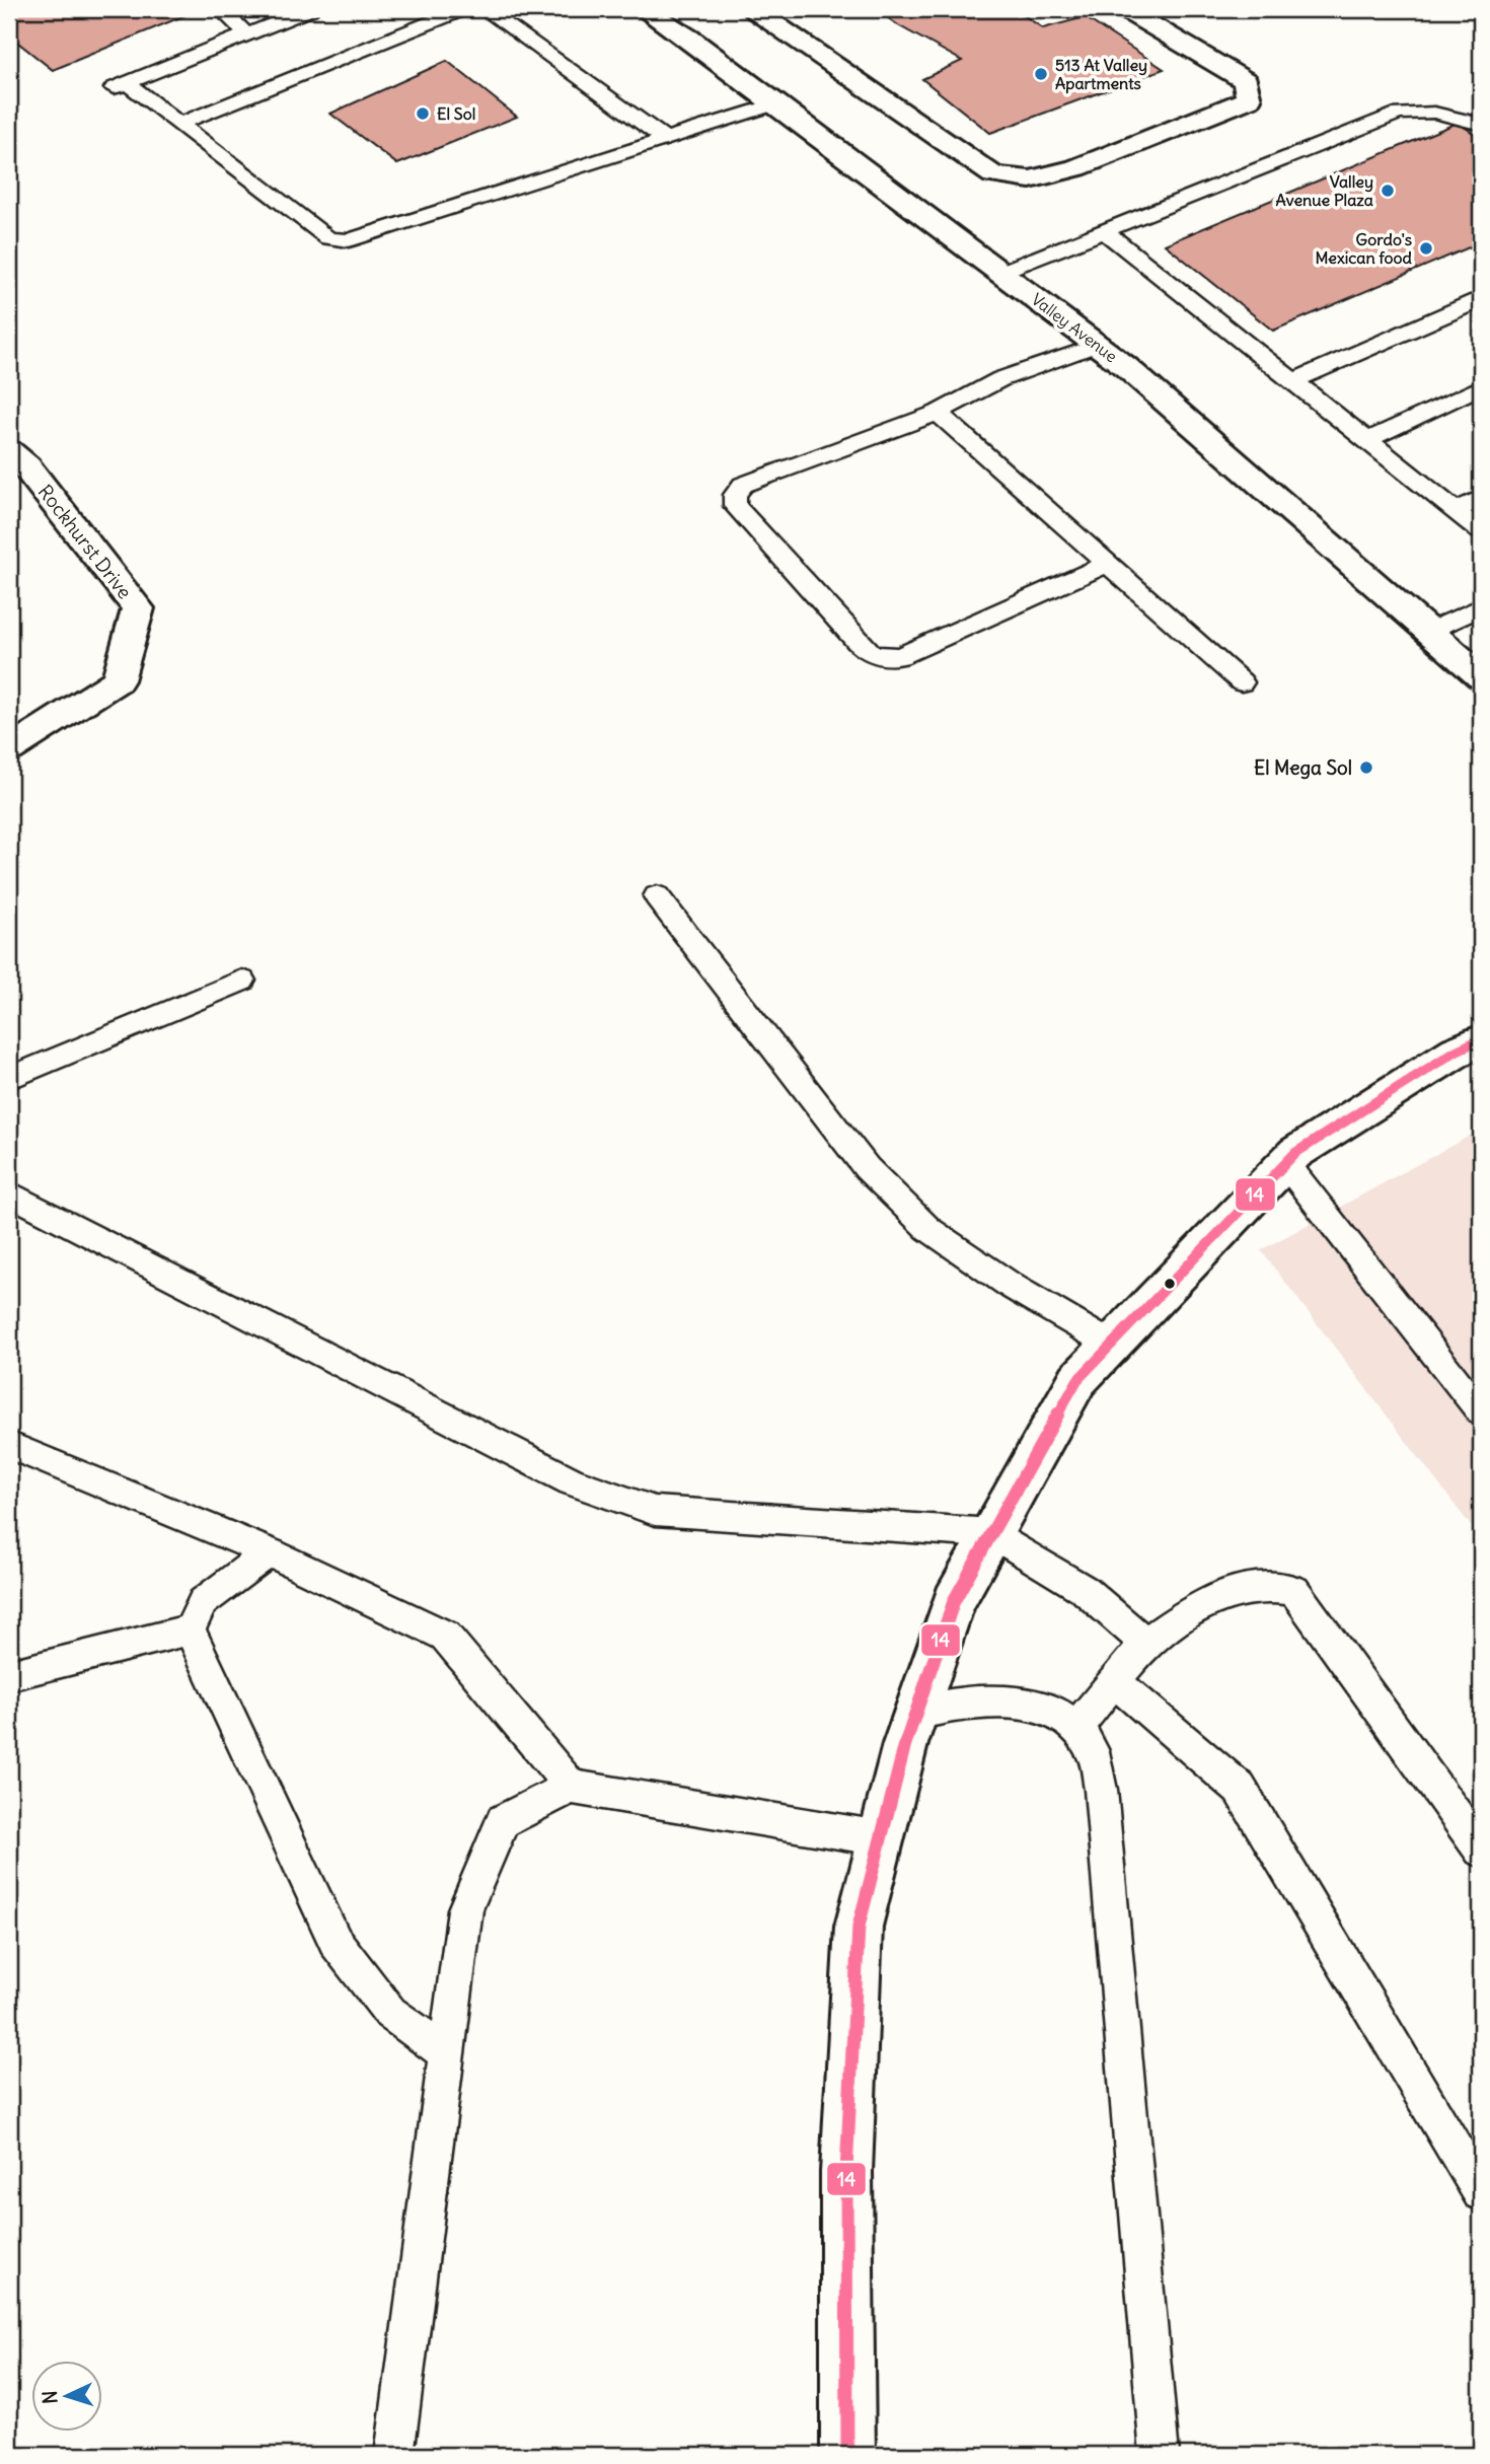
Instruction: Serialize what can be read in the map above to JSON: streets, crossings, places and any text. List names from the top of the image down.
{
  "streets": {
    "street": ["Valley Avenue", "Rockhurst Drive"]
  },
  "places": [
    "513 At Valley Apartments",
    "El Sol",
    "Valley Avenue Plaza",
    "Gordo's Mexican food",
    "El Mega Sol"
  ],
  "lines": ["transit line 14"],
  "north": "left"
}
